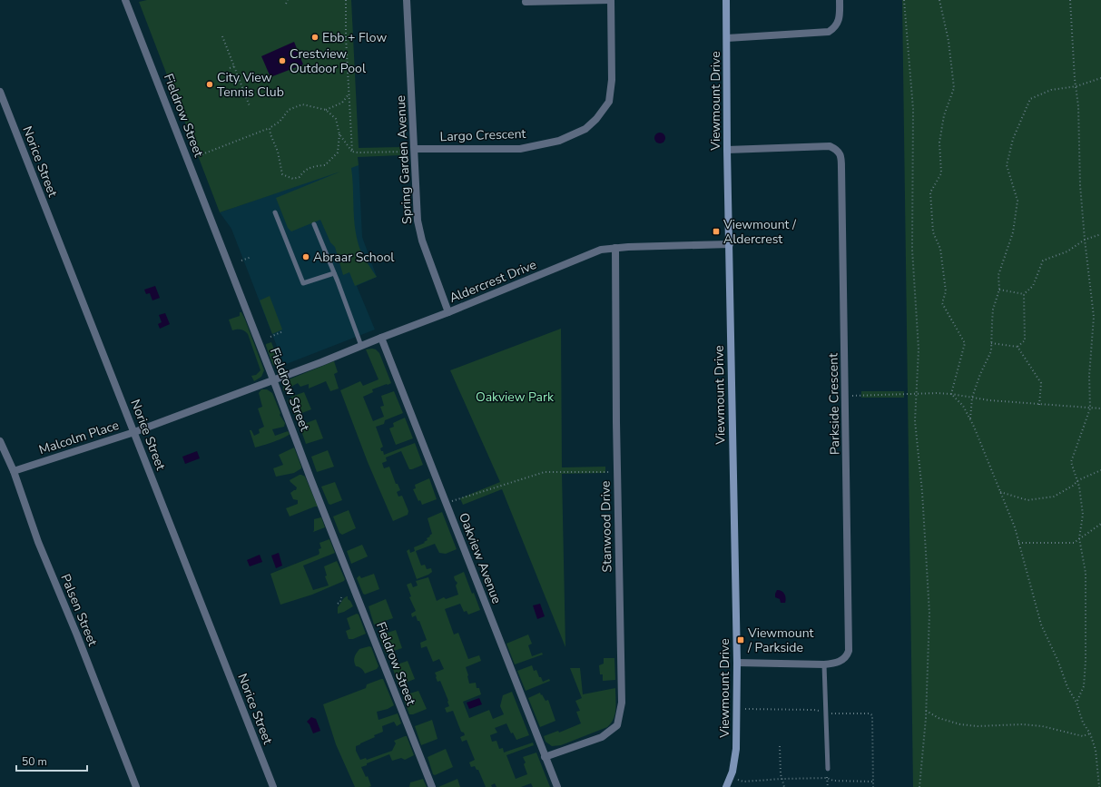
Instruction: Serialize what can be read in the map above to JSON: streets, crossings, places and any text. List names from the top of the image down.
{
  "streets": {
    "street": [
      "Viewmount Drive",
      "Fieldrow Street",
      "Largo Crescent",
      "Spring Garden Avenue",
      "Norice Street",
      "Aldercrest Drive",
      "Parkside Crescent",
      "Malcolm Place",
      "Stanwood Drive",
      "Oakview Avenue",
      "Palsen Street"
    ]
  },
  "crossings": [
    ["Viewmount Drive", "Aldercrest Drive"],
    ["Viewmount Drive", "Parkside Crescent"],
    ["Fieldrow Street", "Aldercrest Drive"],
    ["Fieldrow Street", "Malcolm Place"],
    ["Largo Crescent", "Spring Garden Avenue"],
    ["Spring Garden Avenue", "Aldercrest Drive"],
    ["Norice Street", "Malcolm Place"],
    ["Aldercrest Drive", "Malcolm Place"],
    ["Aldercrest Drive", "Stanwood Drive"],
    ["Aldercrest Drive", "Oakview Avenue"],
    ["Malcolm Place", "Palsen Street"],
    ["Stanwood Drive", "Oakview Avenue"]
  ],
  "parks": ["Oakview Park"],
  "places": {
    "other": [
      "Ebb + Flow",
      "Crestview Outdoor Pool",
      "City View Tennis Club",
      "Abraar School"
    ],
    "transit": ["Viewmount / Aldercrest", "Viewmount / Parkside"]
  },
  "scale_bar": "50 m"
}
